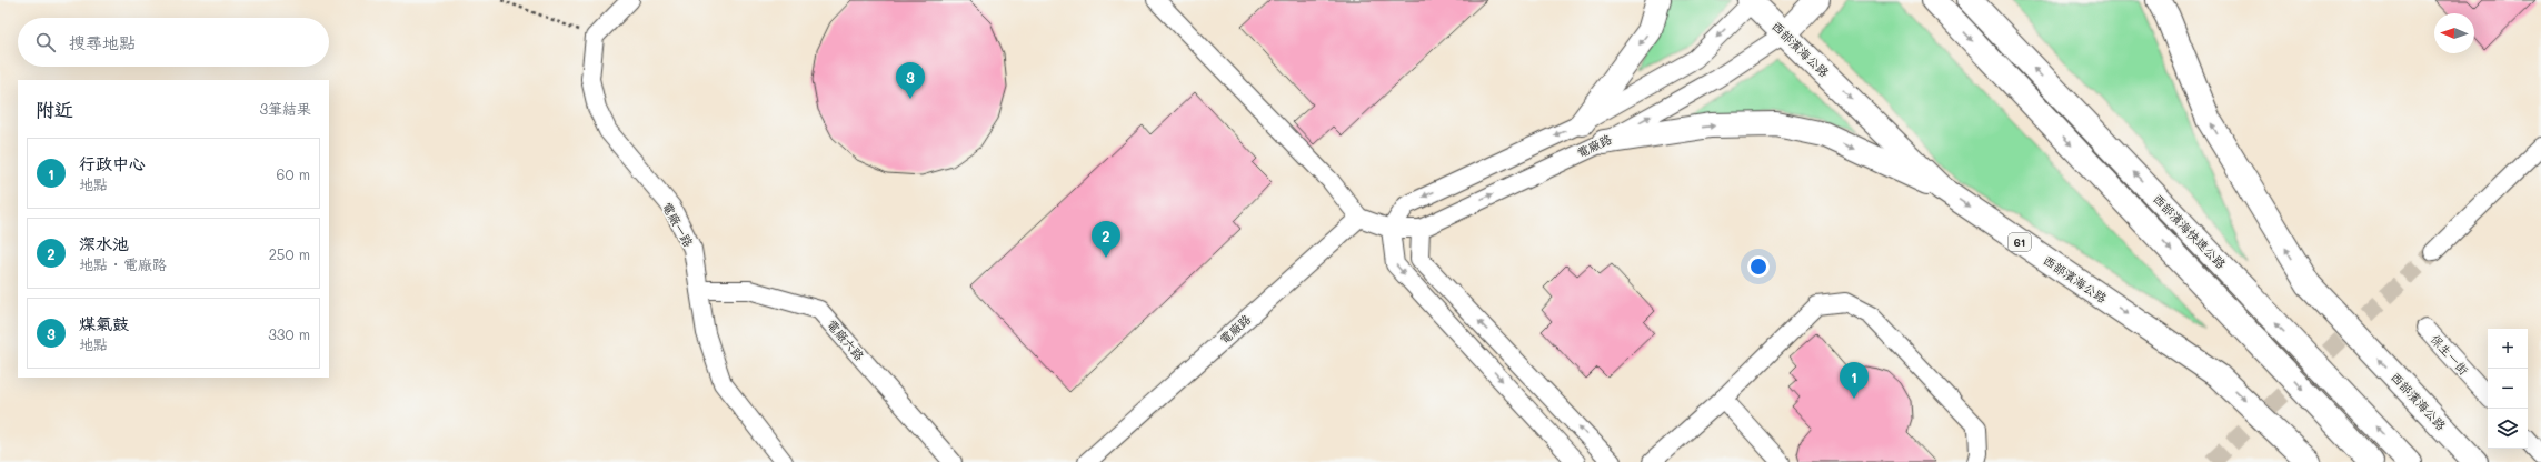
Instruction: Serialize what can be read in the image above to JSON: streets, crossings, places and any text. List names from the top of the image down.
{
  "streets": {
    "main road": ["西部濱海公路", "西部濱海快速公路", "61"],
    "street": [
      "電廠路",
      "電廠一路",
      "電廠六路",
      "保生一街"
    ]
  },
  "crossings": [
    ["西部濱海公路", "電廠路"],
    ["電廠一路", "電廠六路"]
  ],
  "north": "left",
  "page": {
    "search": "搜尋地點",
    "pins": ["3", "2", "1"],
    "heading": ["附近", "3筆結果"],
    "list": [
      {
        "mark": "1",
        "name": "行政中心",
        "note": "地點",
        "value": "60 m"
      },
      {
        "mark": "2",
        "name": "深水池",
        "note": "地點 · 電廠路",
        "value": "250 m"
      },
      {
        "mark": "3",
        "name": "煤氣鼓",
        "note": "地點",
        "value": "330 m"
      }
    ],
    "map_buttons": ["+", "−"]
  }
}
